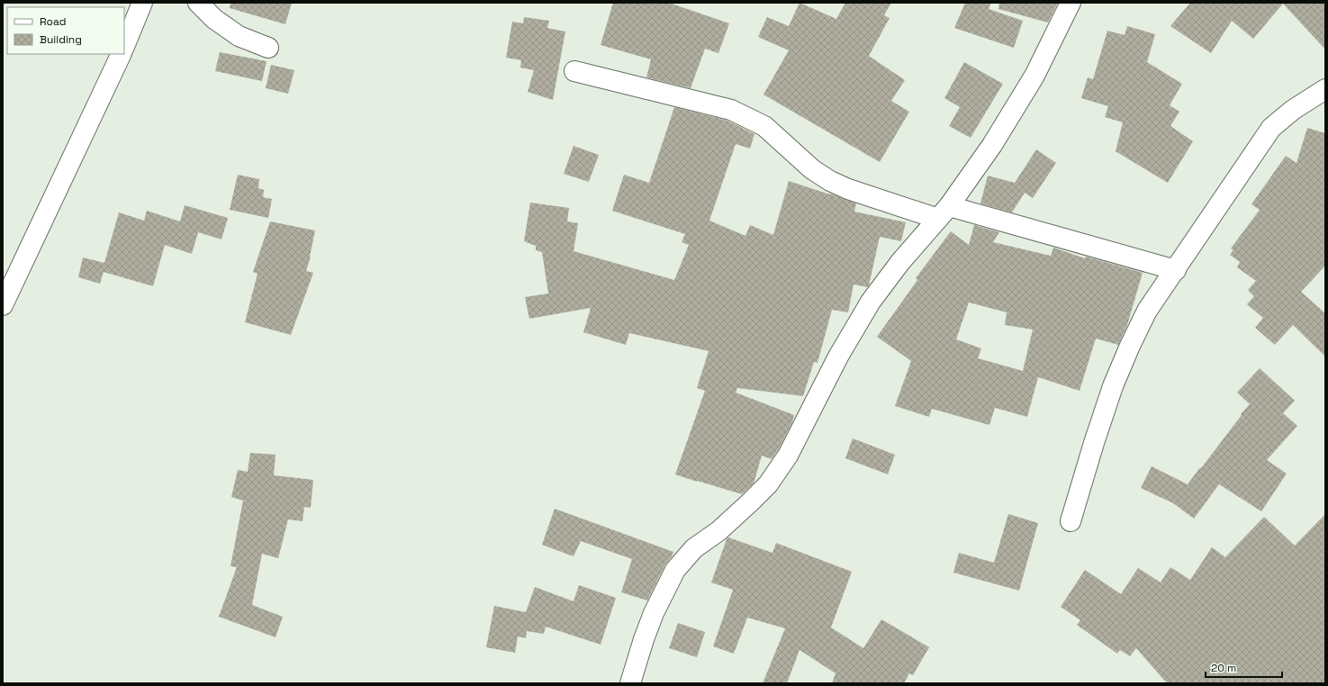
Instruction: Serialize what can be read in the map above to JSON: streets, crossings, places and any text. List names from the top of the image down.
{
  "legend": ["Road", "Building"],
  "scale_bar": "20 m"
}
